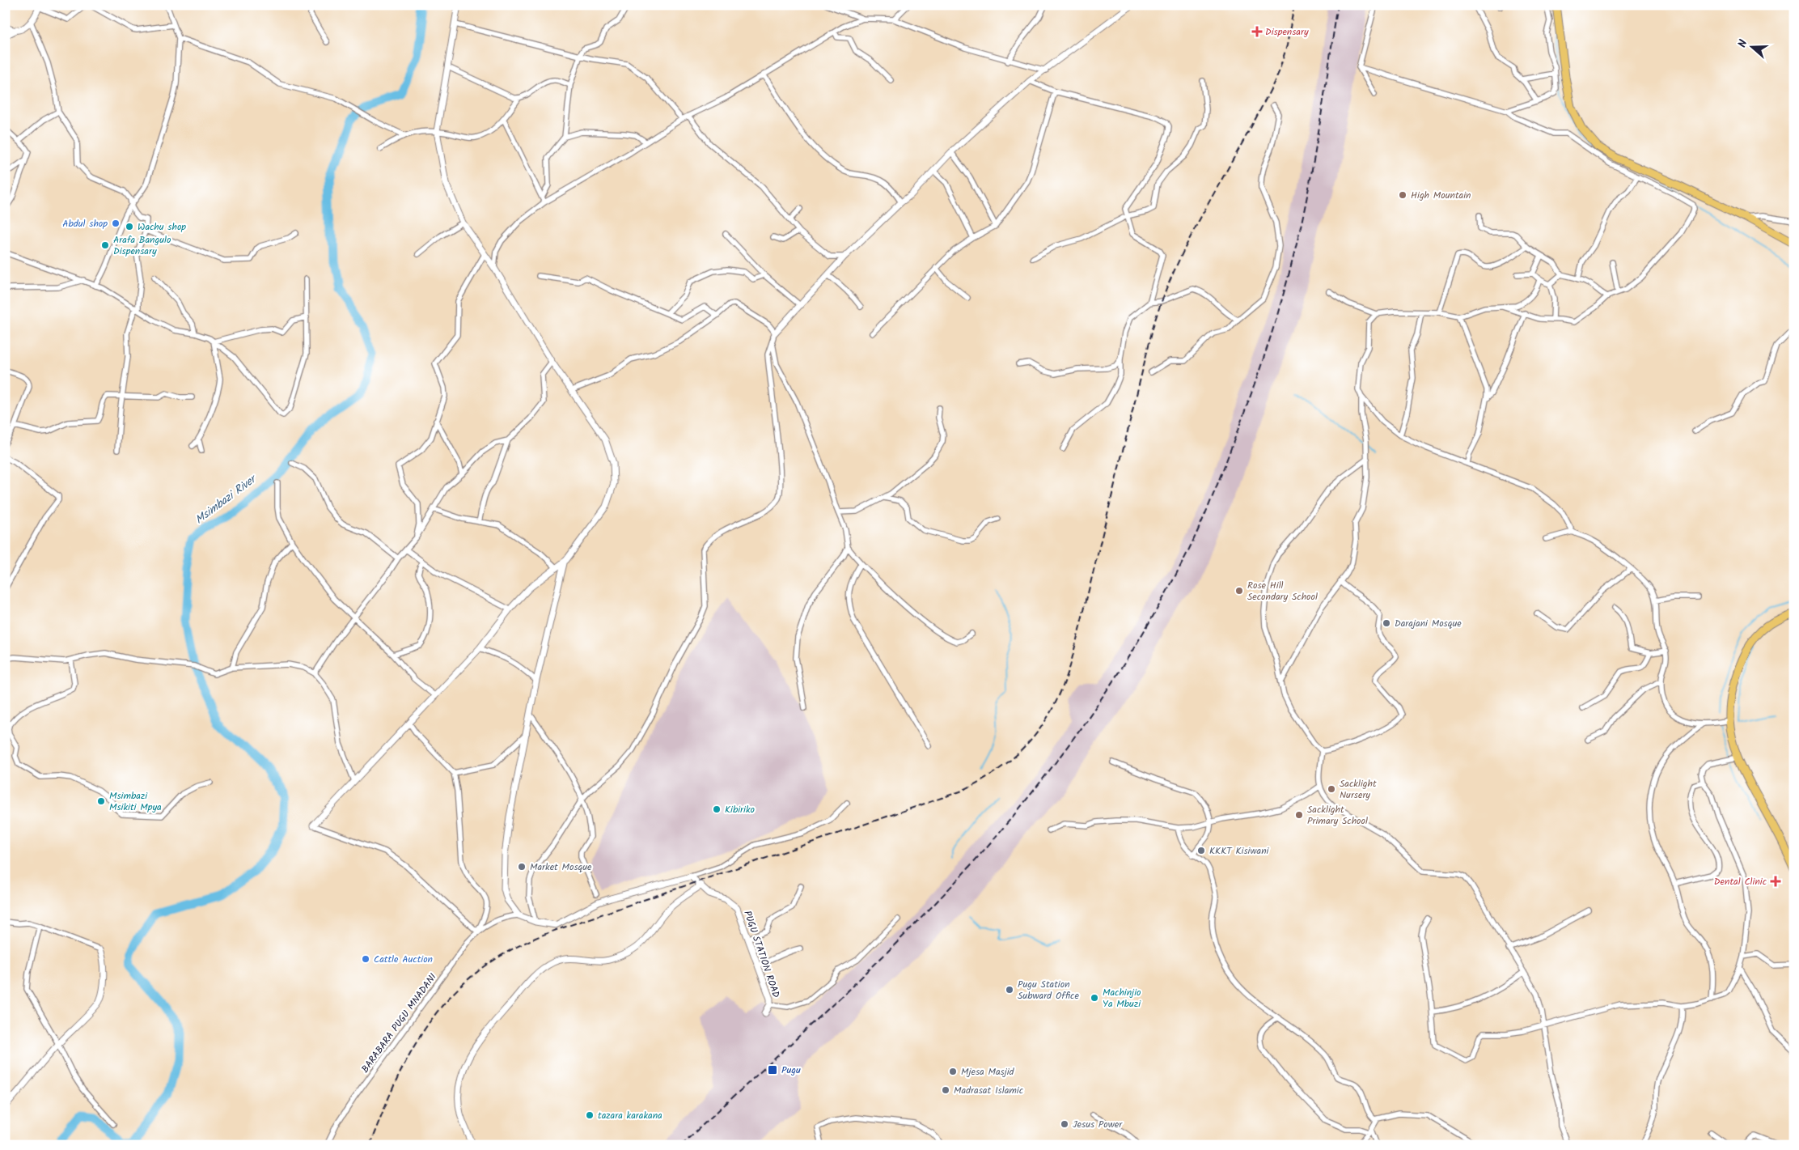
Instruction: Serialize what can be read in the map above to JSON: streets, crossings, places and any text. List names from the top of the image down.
{
  "streets": {
    "street": ["PUGU STATION ROAD", "BARABARA PUGU MNADANI"]
  },
  "water": ["Msimbazi River"],
  "places": {
    "health": ["Dispensary", "Dental Clinic"],
    "other": [
      "High Mountain",
      "Abdul shop",
      "Wachu shop",
      "Arafa Bangulo Dispensary",
      "Rose Hill Secondary School",
      "Darajani Mosque",
      "Sacklight Nursery",
      "Msimbazi Msikiti Mpya",
      "Kibiriko",
      "Sacklight Primary School",
      "KKKT Kisiwani",
      "Market Mosque",
      "Cattle Auction",
      "Pugu Station Subward Office",
      "Machinjio Ya Mbuzi",
      "Mjesa Masjid",
      "Madrasat Islamic",
      "tazara karakana",
      "Jesus Power"
    ],
    "transit": ["Pugu"]
  },
  "north": "left"
}
